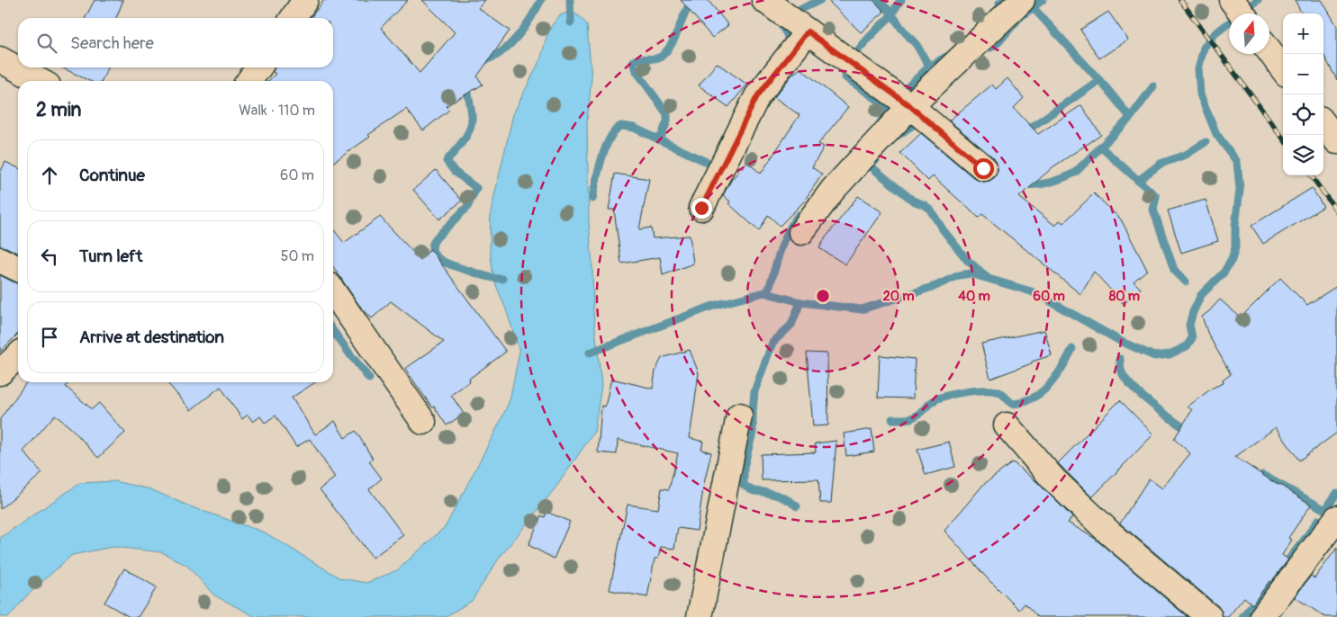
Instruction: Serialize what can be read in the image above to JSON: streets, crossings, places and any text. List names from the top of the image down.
{
  "north": "top",
  "page": {
    "map_buttons": ["+", "−"],
    "search": "Search here",
    "heading": ["2 min", "Walk · 110 m"],
    "list": [
      ["Continue", "60 m"],
      ["Turn left", "50 m"],
      "Arrive at destination"
    ]
  },
  "rings": [
    "20 m",
    "40 m",
    "60 m",
    "80 m"
  ]
}
